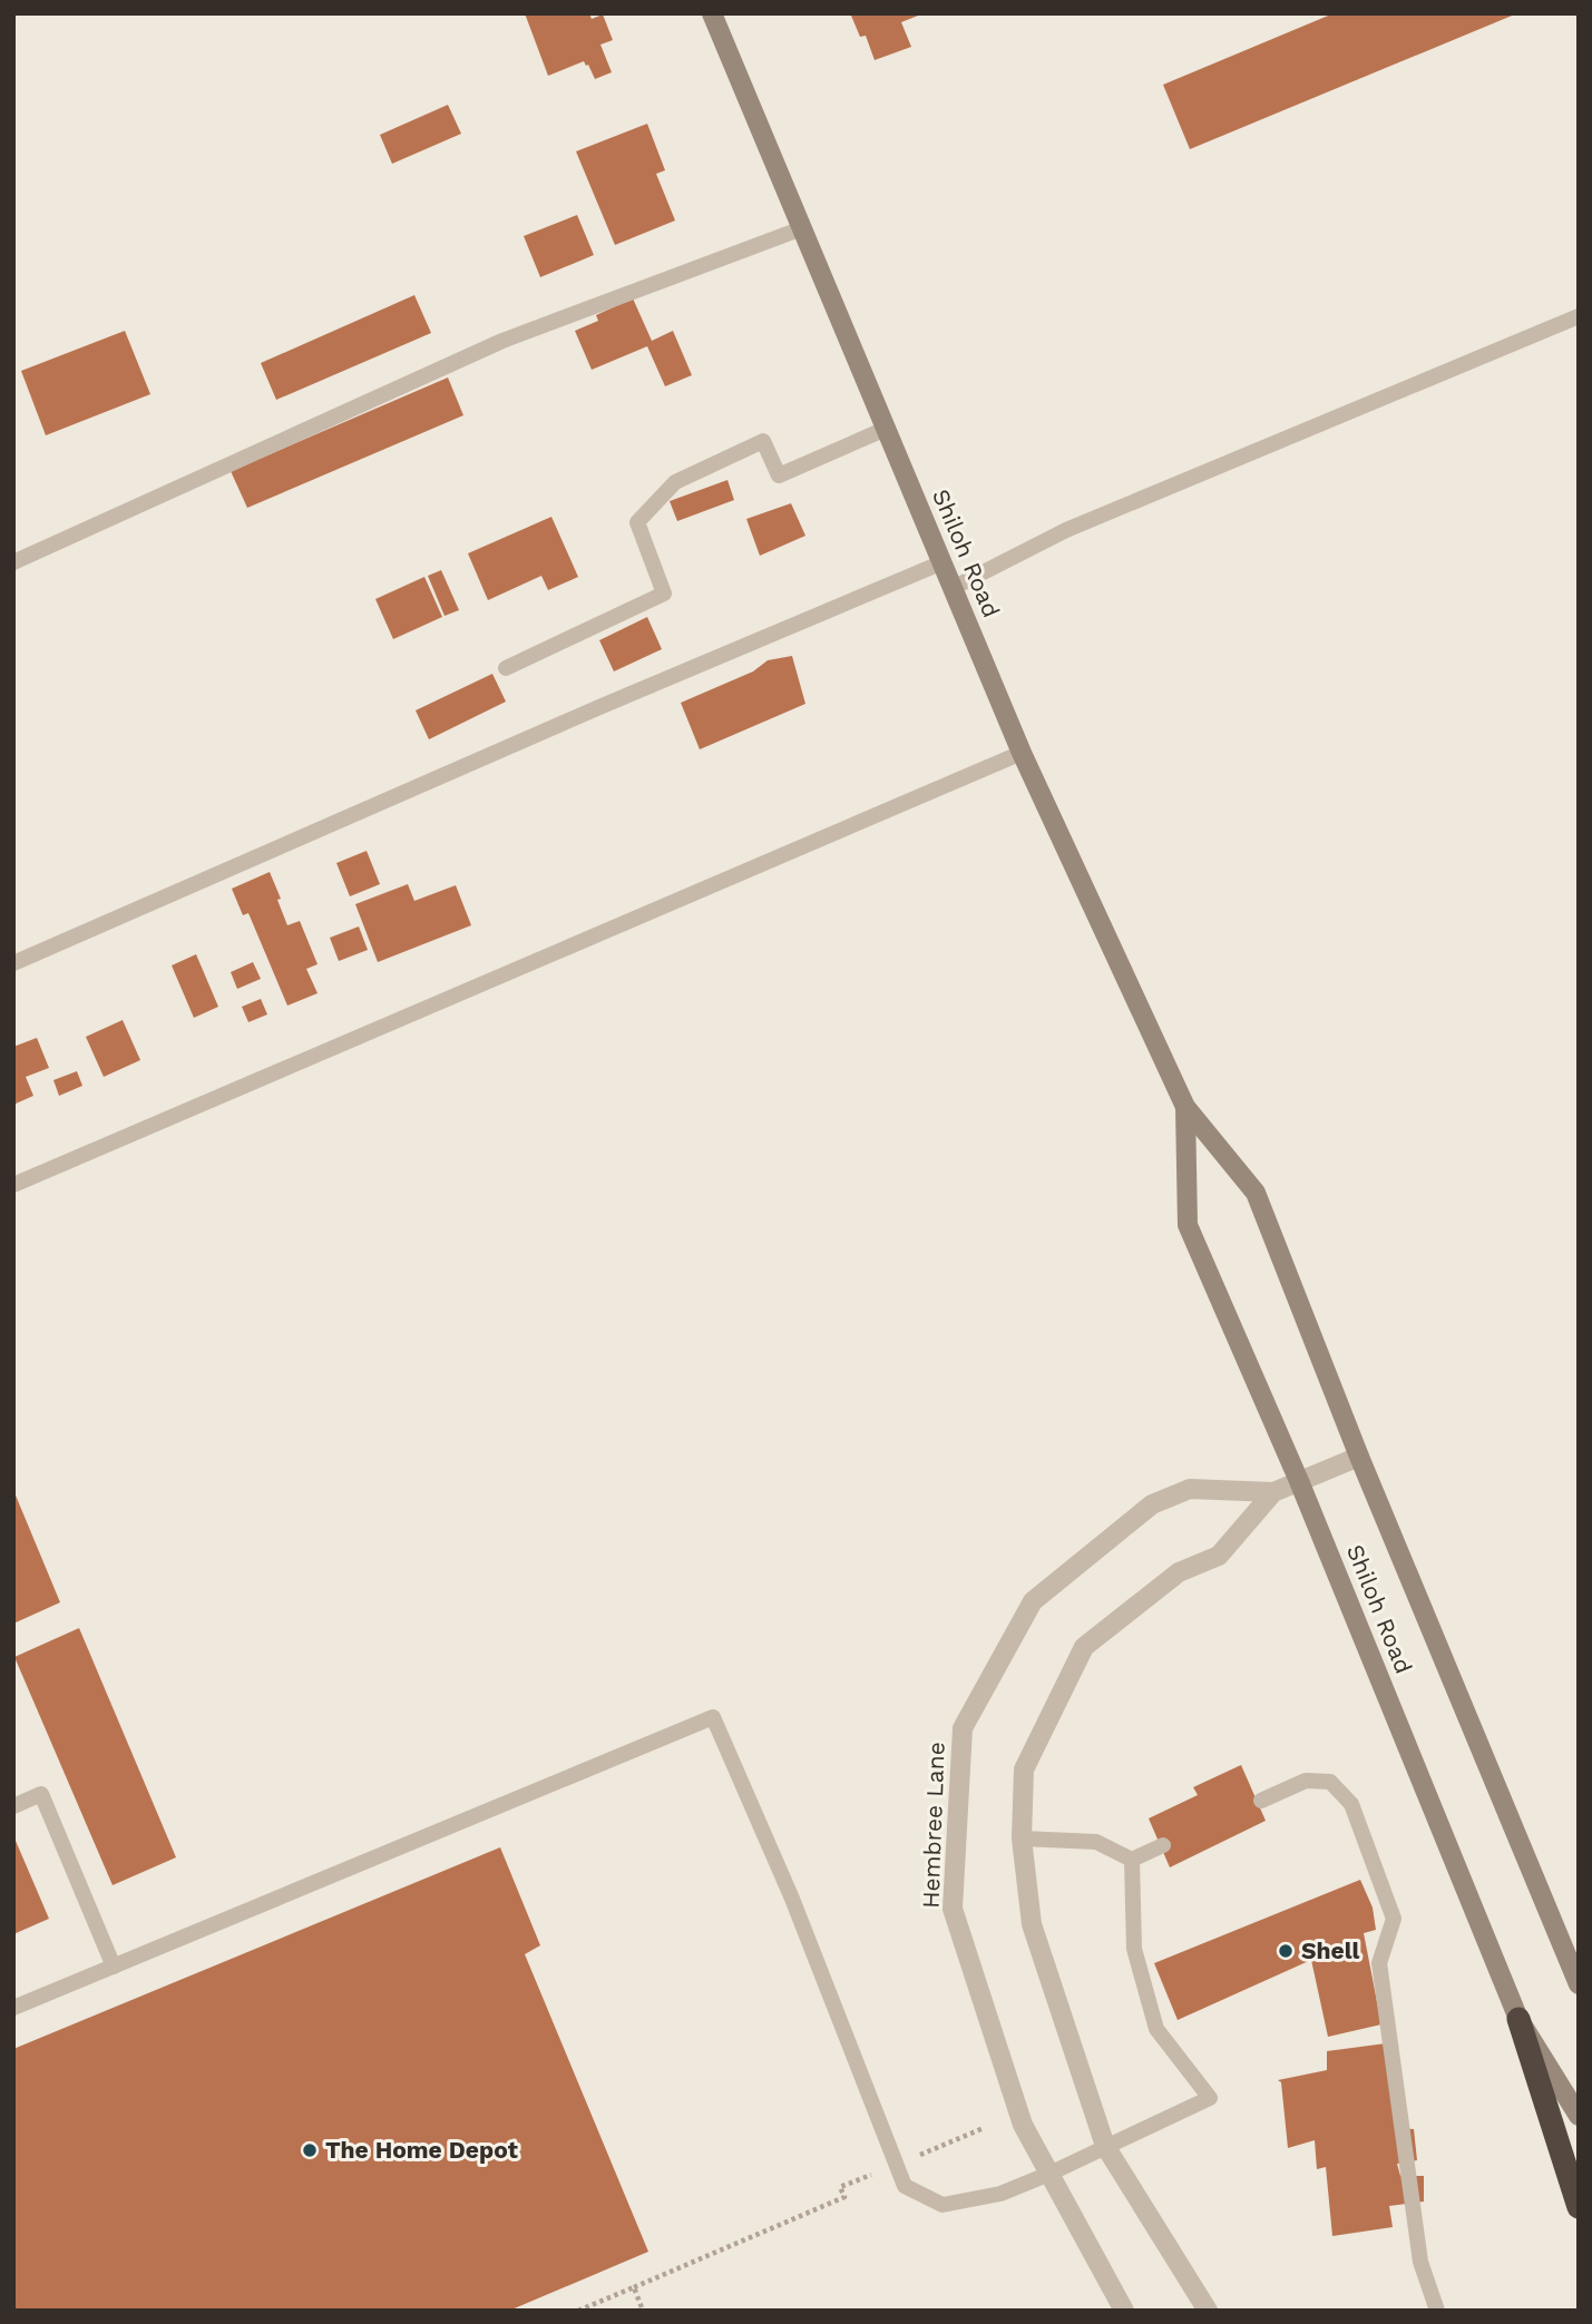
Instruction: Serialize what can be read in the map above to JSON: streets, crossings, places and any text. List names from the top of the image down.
{
  "streets": {
    "main road": ["Shiloh Road"],
    "street": ["Hembree Lane"]
  },
  "crossings": [
    ["Shiloh Road", "Hembree Lane"]
  ],
  "places": ["Shell", "The Home Depot"]
}
